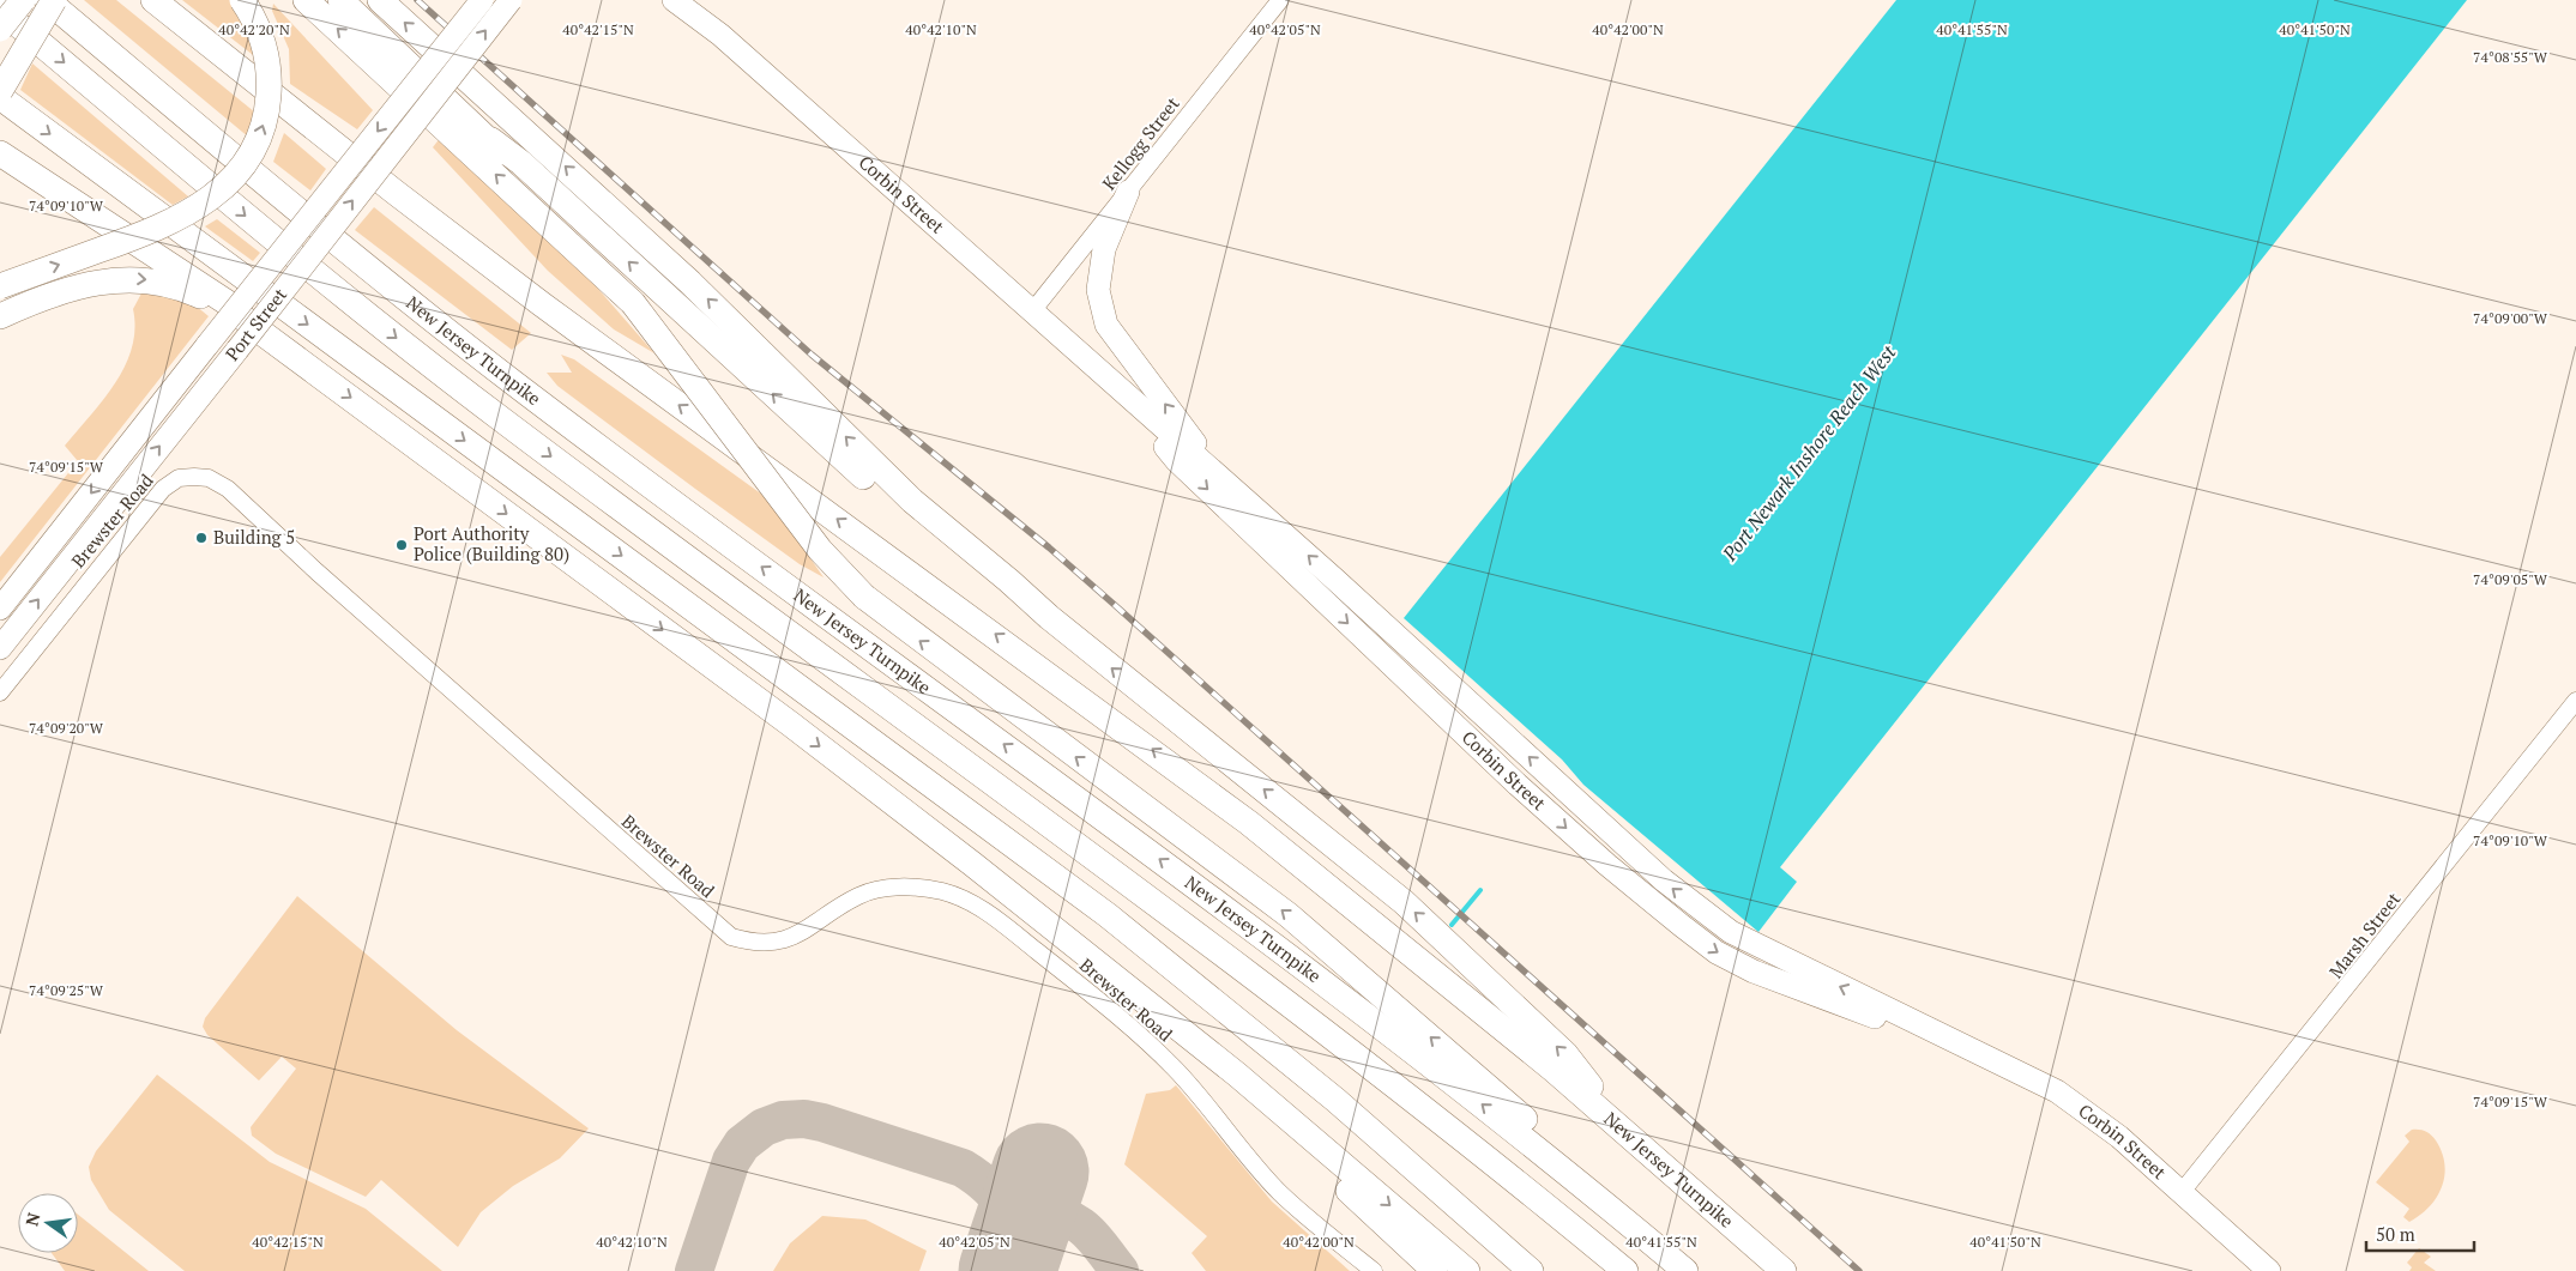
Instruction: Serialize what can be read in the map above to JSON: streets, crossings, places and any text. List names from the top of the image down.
{
  "streets": {
    "highway": ["New Jersey Turnpike"],
    "main road": ["Corbin Street", "Port Street"],
    "street": ["Kellogg Street", "Brewster Road", "Marsh Street"]
  },
  "crossings": [
    ["Kellogg Street", "Corbin Street"],
    ["Corbin Street", "Marsh Street"]
  ],
  "water": ["Port Newark Inshore Reach West"],
  "places": ["Building 5", "Port Authority Police (Building 80)"],
  "scale_bar": "50 m",
  "north": "left",
  "coordinates": [
    "40°42'20\"N",
    "40°42'15\"N",
    "40°42'10\"N",
    "40°42'05\"N",
    "40°42'00\"N",
    "40°41'55\"N",
    "40°41'50\"N",
    "74°08'55\"W",
    "74°09'10\"W",
    "74°09'00\"W",
    "74°09'15\"W",
    "74°09'05\"W",
    "74°09'20\"W",
    "74°09'25\"W"
  ]
}
